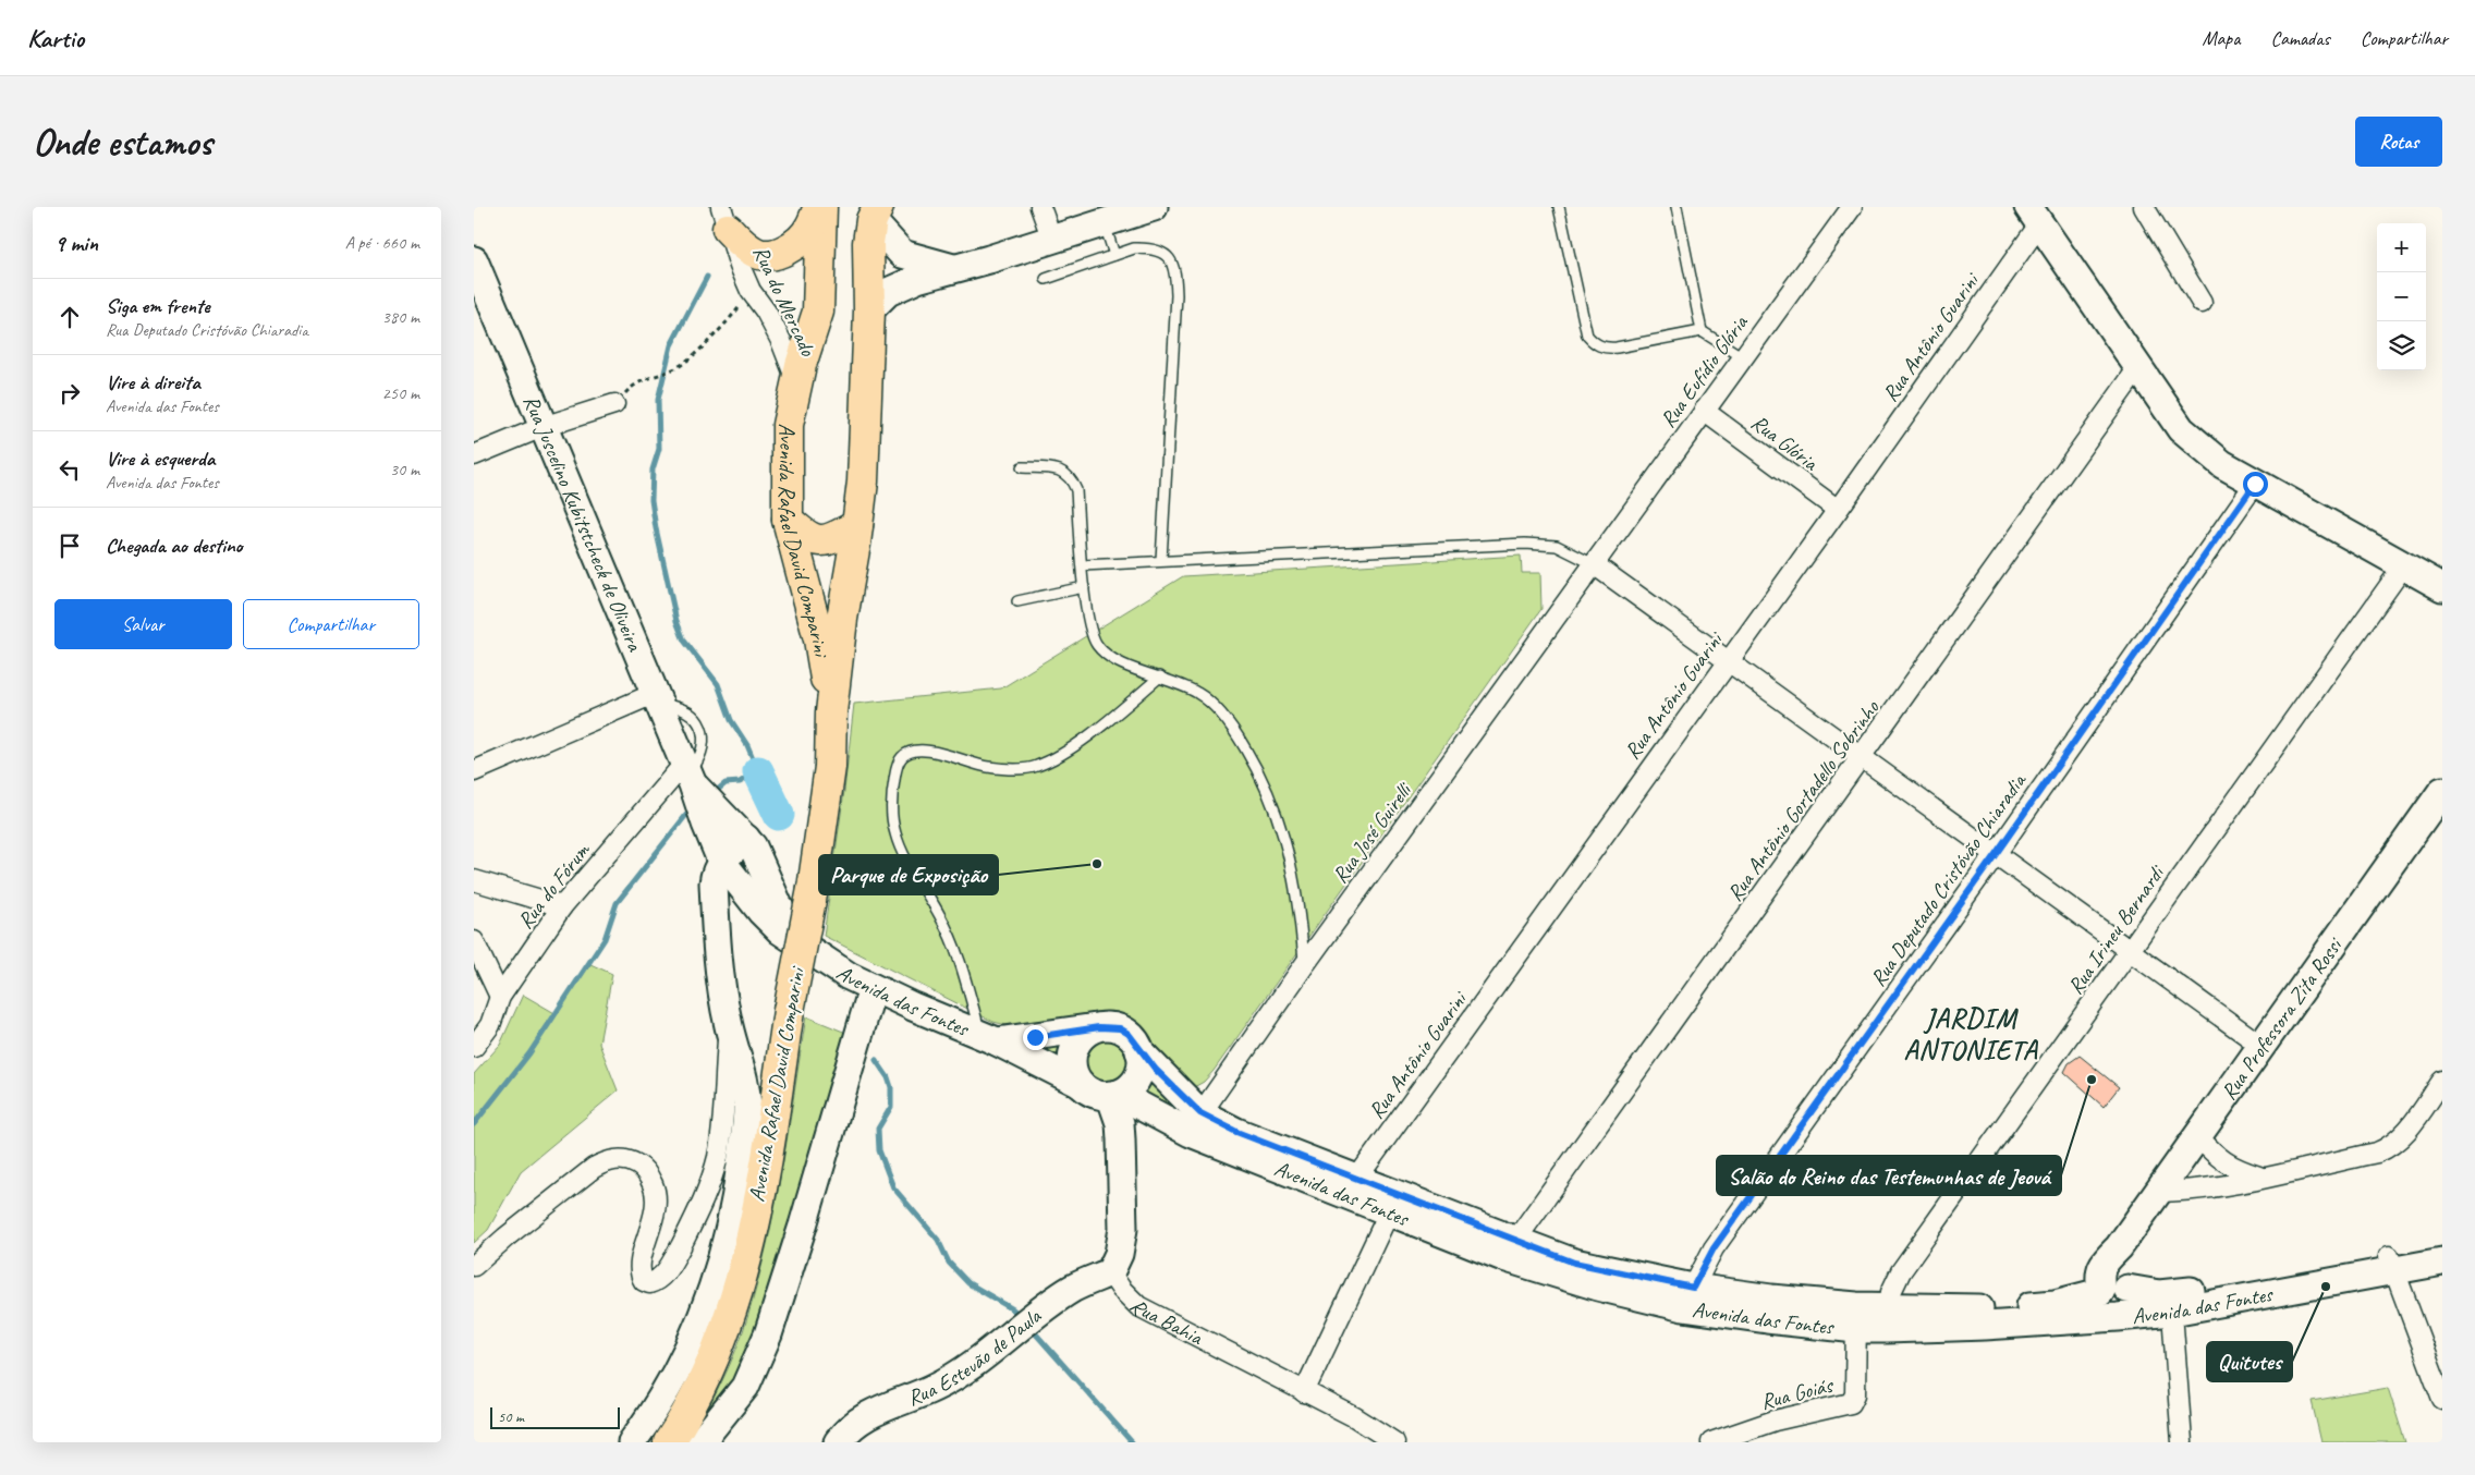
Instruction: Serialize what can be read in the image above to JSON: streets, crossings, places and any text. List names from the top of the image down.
{
  "streets": {
    "main road": [
      "Rua Juscelino Kubitstcheck de Oliveira",
      "Avenida Rafael David Comparini",
      "Avenida das Fontes",
      "Rua Professora Zita Rossi",
      "Rua Estevão de Paula"
    ],
    "street": [
      "Rua do Mercado",
      "Rua Antônio Guarini",
      "Rua Eufídio Glória",
      "Rua Glória",
      "Rua Antônio Gortadello Sobrinho",
      "Rua José Guirelli",
      "Rua Deputado Cristóvão Chiaradia",
      "Rua do Fórum",
      "Rua Irineu Bernardi",
      "Rua Bahia",
      "Rua Goiás"
    ]
  },
  "crossings": [
    ["Rua do Mercado", "Avenida Rafael David Comparini"],
    ["Rua Antônio Guarini", "Rua Glória"],
    ["Rua Antônio Guarini", "Avenida das Fontes"],
    ["Rua Eufídio Glória", "Rua Glória"],
    ["Rua Eufídio Glória", "Rua José Guirelli"],
    ["Rua Juscelino Kubitstcheck de Oliveira", "Rua do Fórum"],
    ["Rua Juscelino Kubitstcheck de Oliveira", "Avenida das Fontes"],
    ["Rua Antônio Gortadello Sobrinho", "Avenida das Fontes"],
    ["Rua José Guirelli", "Avenida das Fontes"],
    ["Rua Deputado Cristóvão Chiaradia", "Avenida das Fontes"],
    ["Rua Irineu Bernardi", "Avenida das Fontes"],
    ["Avenida das Fontes", "Rua Professora Zita Rossi"],
    ["Avenida das Fontes", "Rua Goiás"],
    ["Rua Bahia", "Rua Estevão de Paula"]
  ],
  "districts": ["JARDIM ANTONIETA"],
  "places": ["Parque de Exposição", "Salão do Reino das Testemunhas de Jeová", "Quitutes"],
  "scale_bar": "50 m",
  "page": {
    "header": "Kartio",
    "nav": ["Mapa", "Camadas", "Compartilhar"],
    "buttons": [
      "Rotas",
      ["Salvar", "Compartilhar"]
    ],
    "title": "Onde estamos",
    "heading": ["9 min", "A pé · 660 m"],
    "map_buttons": ["+", "−"],
    "list": [
      ["Siga em frente", "Rua Deputado Cristóvão Chiaradia", "380 m"],
      ["Vire à direita", "Avenida das Fontes", "250 m"],
      ["Vire à esquerda", "Avenida das Fontes", "30 m"],
      "Chegada ao destino"
    ],
    "scale": "50 m"
  }
}
